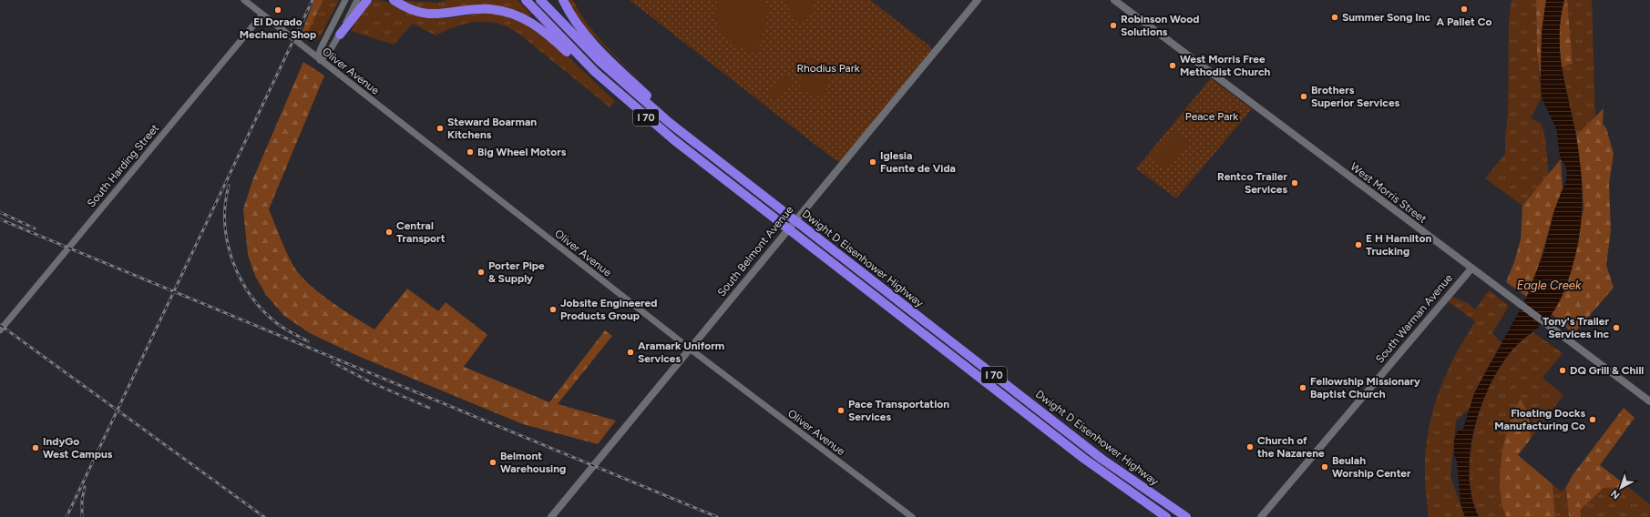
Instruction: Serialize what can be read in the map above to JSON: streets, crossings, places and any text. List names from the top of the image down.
{
  "streets": {
    "highway": ["I 70", "Dwight D Eisenhower Highway"],
    "main road": ["West Morris Street", "South Belmont Avenue", "South Warman Avenue"],
    "street": ["Oliver Avenue", "South Harding Street"]
  },
  "crossings": [
    ["Oliver Avenue", "South Harding Street"],
    ["Oliver Avenue", "South Belmont Avenue"],
    ["West Morris Street", "South Warman Avenue"]
  ],
  "water": ["Eagle Creek"],
  "parks": ["Rhodius Park", "Peace Park"],
  "places": [
    "A Pallet Co",
    "El Dorado Mechanic Shop",
    "Summer Song Inc",
    "Robinson Wood Solutions",
    "West Morris Free Methodist Church",
    "Brothers Superior Services",
    "Steward Boarman Kitchens",
    "Big Wheel Motors",
    "Iglesia Fuente de Vida",
    "Rentco Trailer Services",
    "Central Transport",
    "E H Hamilton Trucking",
    "Porter Pipe & Supply",
    "Jobsite Engineered Products Group",
    "Tony's Trailer Services Inc",
    "Aramark Uniform Services",
    "DQ Grill & Chill",
    "Fellowship Missionary Baptist Church",
    "Pace Transportation Services",
    "Floating Docks Manufacturing Co",
    "Church of the Nazarene",
    "IndyGo West Campus",
    "Belmont Warehousing",
    "Beulah Worship Center"
  ],
  "north": "bottom left"
}
